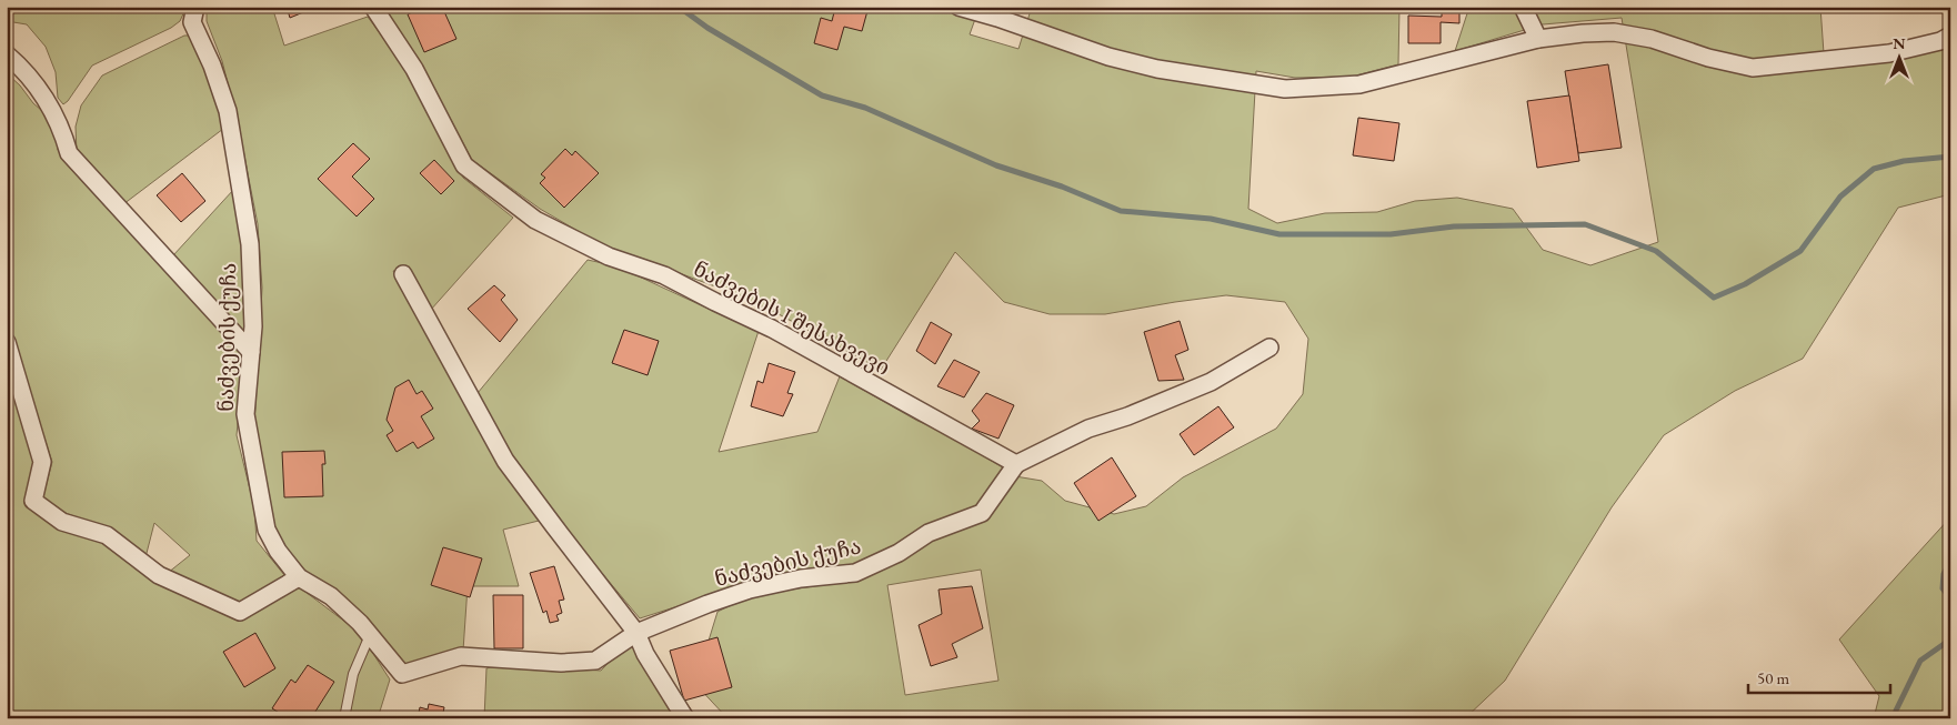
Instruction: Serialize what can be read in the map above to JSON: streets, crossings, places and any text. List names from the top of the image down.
{
  "streets": {
    "street": ["ნაძვების I შესახვევი", "ნაძვების ქუჩა"]
  },
  "crossings": [
    ["ნაძვების I შესახვევი", "ნაძვების ქუჩა"]
  ],
  "scale_bar": "50 m",
  "north": "top"
}
